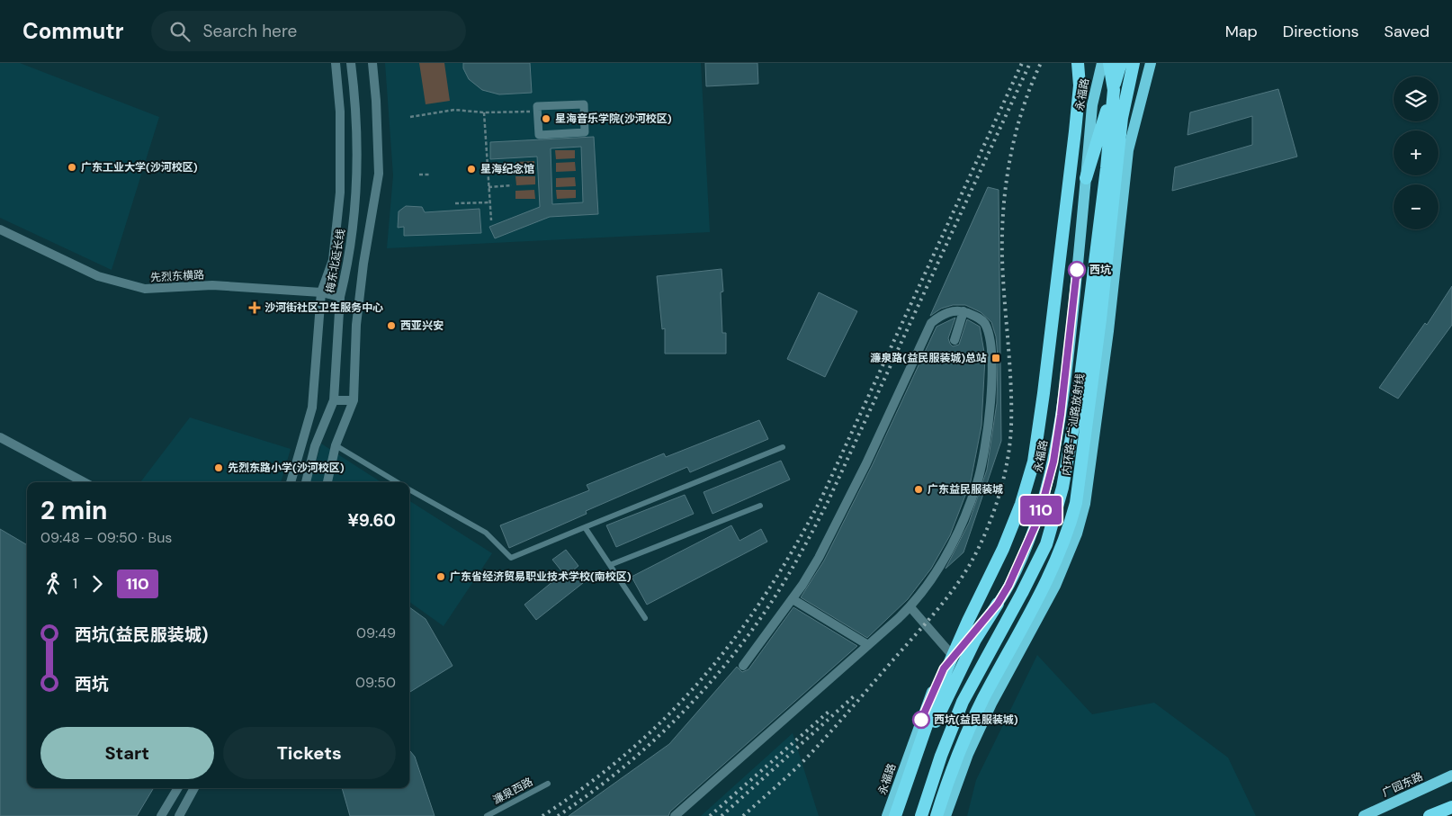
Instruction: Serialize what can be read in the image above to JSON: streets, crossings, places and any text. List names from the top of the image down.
{
  "streets": {
    "highway": ["内环路-广汕路放射线"],
    "main road": ["永福路", "广园东路"],
    "street": ["梅东北延长线", "先烈东横路"],
    "lane": ["濂泉西路"]
  },
  "crossings": [
    ["梅东北延长线", "先烈东横路"]
  ],
  "places": {
    "other": [
      "星海音乐学院(沙河校区)",
      "广东工业大学(沙河校区)",
      "星海纪念馆",
      "西坑",
      "西亚兴安",
      "先烈东路小学(沙河校区)",
      "广东益民服装城",
      "广东省经济贸易职业技术学校(南校区)",
      "西坑(益民服装城)"
    ],
    "health": ["沙河街社区卫生服务中心"],
    "transit": ["濂泉路(益民服装城)总站"]
  },
  "lines": ["bus line 110"],
  "page": {
    "header": "Commutr",
    "search": "Search here",
    "nav": ["Map", "Directions", "Saved"],
    "on_map": "110",
    "map_buttons": ["+", "−"],
    "heading": ["2 min", "09:48 – 09:50 · Bus", "¥9.60"],
    "legs": ["1", "110"],
    "list": [
      {
        "name": "西坑(益民服装城)",
        "value": "09:49"
      },
      {
        "name": "西坑",
        "value": "09:50"
      }
    ],
    "buttons": ["Start", "Tickets"]
  }
}
